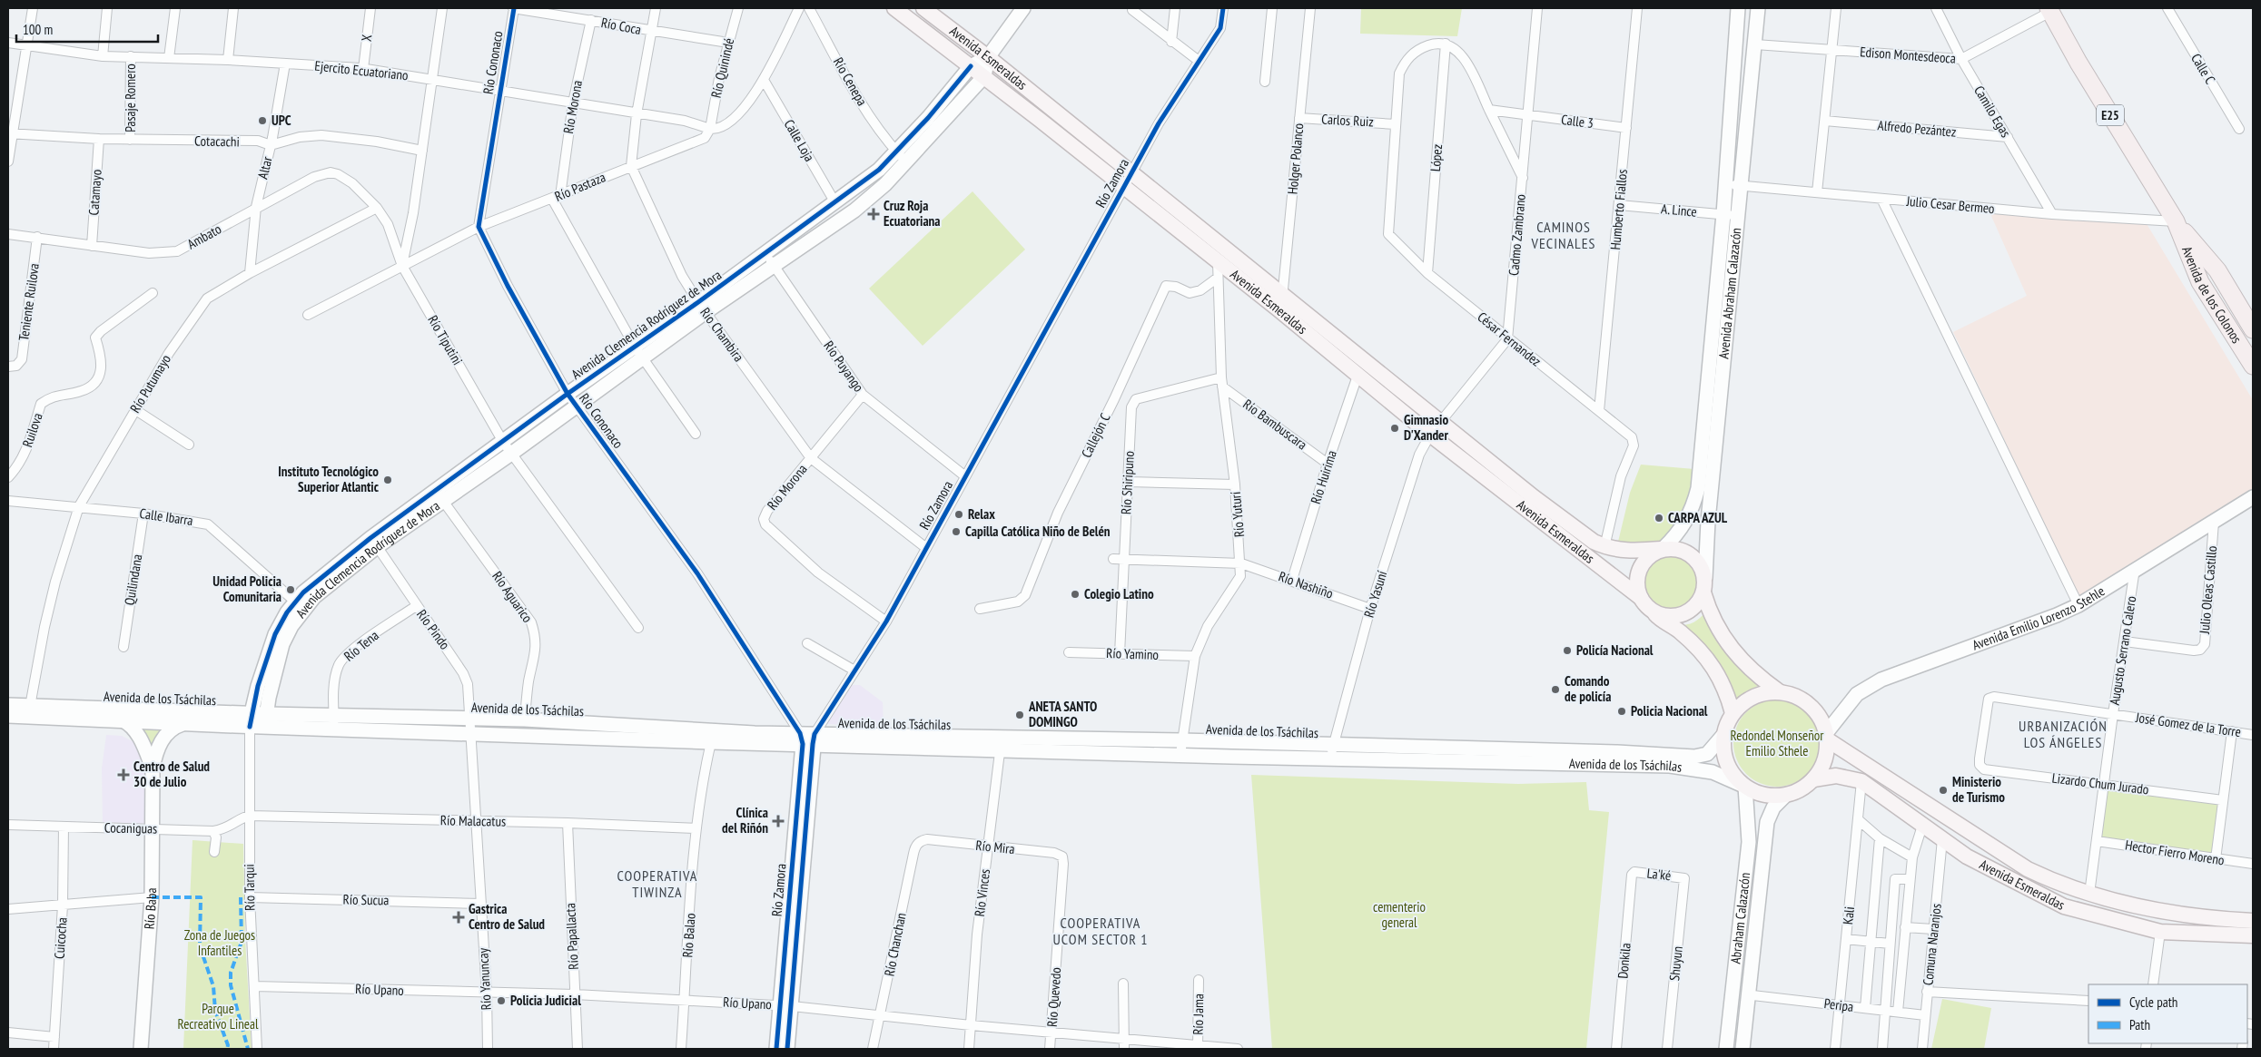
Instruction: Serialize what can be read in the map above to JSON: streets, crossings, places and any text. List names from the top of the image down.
{
  "streets": {
    "highway": ["E25", "Avenida de los Colonos"],
    "main road": [
      "Avenida Esmeraldas",
      "Río Zamora",
      "Avenida Abraham Calazacón",
      "Avenida Clemencia Rodríguez de Mora",
      "Avenida Emilio Lorenzo Stehle",
      "Avenida de los Tsáchilas",
      "Río Baba",
      "Abraham Calazacón"
    ],
    "street": [
      "Río Coca",
      "X",
      "Edison Montesdeoca",
      "Río Cononaco",
      "Río Quinindé",
      "Calle C",
      "Ejercito Ecuatoriano",
      "Río Cenepa",
      "Pasaje Romero",
      "Río Morona",
      "Camilo Egas",
      "Carlos Ruiz",
      "Calle 3",
      "Alfredo Pezántez",
      "Calle Loja",
      "Cotacachi",
      "López",
      "Holger Polanco",
      "Altar",
      "Río Pastaza",
      "Catamayo",
      "Julio Cesar Bermeo",
      "Humberto Fiallos",
      "A. Lince",
      "Cadmo Zambrano",
      "Ambato",
      "Teniente Ruilova",
      "Río Chambira",
      "César Fernandez",
      "Río Tiputini",
      "Río Puyango",
      "Río Putumayo",
      "Río Bambuscara",
      "Ruilova",
      "Callejón C",
      "Río Huirima",
      "Río Shiripuno",
      "Río Yuturí",
      "Calle Ibarra",
      "Quilindana",
      "Río Nashiño",
      "Julio Oleas Castillo",
      "Río Yasuní",
      "Río Aguarico",
      "Río Pindo",
      "Río Tena",
      "Augusto Serrano Calero",
      "Río Yamino",
      "José Gomez de la Torre",
      "Lizardo Chum Jurado",
      "Río Malacatus",
      "Cocaniguas",
      "Río Mira",
      "Hector Fierro Moreno",
      "La'ké",
      "Río Tarqui",
      "Río Vinces",
      "Río Sucua",
      "Kali",
      "Río Balao",
      "Río Papallacta",
      "Cuicocha",
      "Río Chanchan",
      "Comuna Naranjos",
      "Donkila",
      "Shuyun",
      "Río Yanuncay",
      "Río Upano",
      "Río Quevedo",
      "Peripa",
      "Río Jama"
    ]
  },
  "crossings": [
    ["Río Coca", "Río Cononaco"],
    ["Río Coca", "Río Quinindé"],
    ["Río Coca", "Río Morona"],
    ["X", "Ejercito Ecuatoriano"],
    ["Edison Montesdeoca", "Camilo Egas"],
    ["Edison Montesdeoca", "Avenida Abraham Calazacón"],
    ["Edison Montesdeoca", "Avenida de los Colonos"],
    ["Avenida Esmeraldas", "Holger Polanco"],
    ["Avenida Esmeraldas", "Río Zamora"],
    ["Avenida Esmeraldas", "Avenida Abraham Calazacón"],
    ["Avenida Esmeraldas", "Avenida Clemencia Rodríguez de Mora"],
    ["Avenida Esmeraldas", "César Fernandez"],
    ["Avenida Esmeraldas", "Río Huirima"],
    ["Avenida Esmeraldas", "Río Yuturí"],
    ["Avenida Esmeraldas", "Río Yasuní"],
    ["Avenida Esmeraldas", "Avenida Emilio Lorenzo Stehle"],
    ["Avenida Esmeraldas", "Augusto Serrano Calero"],
    ["Avenida Esmeraldas", "Avenida de los Tsáchilas"],
    ["Avenida Esmeraldas", "Kali"],
    ["Avenida Esmeraldas", "Abraham Calazacón"],
    ["Avenida Esmeraldas", "Comuna Naranjos"],
    ["Río Cononaco", "Ejercito Ecuatoriano"],
    ["Río Cononaco", "Río Zamora"],
    ["Río Cononaco", "Río Pastaza"],
    ["Río Cononaco", "Avenida Clemencia Rodríguez de Mora"],
    ["Río Cononaco", "Avenida de los Tsáchilas"],
    ["Río Quinindé", "Ejercito Ecuatoriano"],
    ["Río Quinindé", "Río Pastaza"],
    ["Ejercito Ecuatoriano", "Pasaje Romero"],
    ["Ejercito Ecuatoriano", "Río Morona"],
    ["Ejercito Ecuatoriano", "Altar"],
    ["Ejercito Ecuatoriano", "Río Pastaza"],
    ["Río Cenepa", "Avenida Clemencia Rodríguez de Mora"],
    ["Pasaje Romero", "Cotacachi"],
    ["Río Morona", "Río Zamora"],
    ["Río Morona", "Río Pastaza"],
    ["Río Morona", "Río Chambira"],
    ["Río Morona", "Río Puyango"],
    ["Camilo Egas", "Alfredo Pezántez"],
    ["Camilo Egas", "Julio Cesar Bermeo"],
    ["Carlos Ruiz", "Holger Polanco"],
    ["Carlos Ruiz", "César Fernandez"],
    ["Calle 3", "Humberto Fiallos"],
    ["Calle 3", "Cadmo Zambrano"],
    ["Calle Loja", "Río Pastaza"],
    ["Calle Loja", "Avenida Clemencia Rodríguez de Mora"],
    ["Cotacachi", "Altar"],
    ["Cotacachi", "Catamayo"],
    ["López", "César Fernandez"],
    ["Altar", "Ambato"],
    ["Altar", "Río Putumayo"],
    ["Río Zamora", "Río Chambira"],
    ["Río Zamora", "Río Puyango"],
    ["Río Zamora", "Avenida de los Tsáchilas"],
    ["Río Zamora", "Río Upano"],
    ["Río Pastaza", "Río Chambira"],
    ["Río Pastaza", "Río Tiputini"],
    ["Catamayo", "Ambato"],
    ["Julio Cesar Bermeo", "Avenida Abraham Calazacón"],
    ["Julio Cesar Bermeo", "Avenida de los Colonos"],
    ["Humberto Fiallos", "A. Lince"],
    ["Humberto Fiallos", "César Fernandez"],
    ["A. Lince", "Avenida Abraham Calazacón"],
    ["Cadmo Zambrano", "César Fernandez"],
    ["Ambato", "Teniente Ruilova"],
    ["Ambato", "Río Putumayo"],
    ["Avenida Abraham Calazacón", "Avenida Emilio Lorenzo Stehle"],
    ["Avenida Abraham Calazacón", "Avenida de los Tsáchilas"],
    ["Avenida Abraham Calazacón", "Abraham Calazacón"],
    ["Avenida Clemencia Rodríguez de Mora", "Río Chambira"],
    ["Avenida Clemencia Rodríguez de Mora", "Río Tiputini"],
    ["Avenida Clemencia Rodríguez de Mora", "Río Puyango"],
    ["Avenida Clemencia Rodríguez de Mora", "Calle Ibarra"],
    ["Avenida Clemencia Rodríguez de Mora", "Río Aguarico"],
    ["Avenida Clemencia Rodríguez de Mora", "Río Pindo"],
    ["Avenida Clemencia Rodríguez de Mora", "Avenida de los Tsáchilas"],
    ["Avenida Clemencia Rodríguez de Mora", "Río Tarqui"],
    ["Río Putumayo", "Calle Ibarra"],
    ["Río Putumayo", "Avenida de los Tsáchilas"],
    ["Río Bambuscara", "Río Huirima"],
    ["Río Bambuscara", "Río Shiripuno"],
    ["Río Bambuscara", "Río Yuturí"],
    ["Callejón C", "Río Yuturí"],
    ["Río Huirima", "Río Nashiño"],
    ["Río Shiripuno", "Río Yuturí"],
    ["Río Shiripuno", "Río Nashiño"],
    ["Río Shiripuno", "Río Yamino"],
    ["Río Yuturí", "Río Nashiño"],
    ["Río Yuturí", "Río Yamino"],
    ["Río Yuturí", "Avenida de los Tsáchilas"],
    ["Calle Ibarra", "Quilindana"],
    ["Río Nashiño", "Río Yasuní"],
    ["Julio Oleas Castillo", "Avenida Emilio Lorenzo Stehle"],
    ["Julio Oleas Castillo", "Augusto Serrano Calero"],
    ["Río Yasuní", "Avenida de los Tsáchilas"],
    ["Río Aguarico", "Avenida de los Tsáchilas"],
    ["Avenida Emilio Lorenzo Stehle", "Augusto Serrano Calero"],
    ["Avenida Emilio Lorenzo Stehle", "Avenida de los Tsáchilas"],
    ["Avenida Emilio Lorenzo Stehle", "Abraham Calazacón"],
    ["Río Pindo", "Río Tena"],
    ["Río Pindo", "Avenida de los Tsáchilas"],
    ["Río Pindo", "Río Yanuncay"],
    ["Río Tena", "Avenida de los Tsáchilas"],
    ["Augusto Serrano Calero", "José Gomez de la Torre"],
    ["Augusto Serrano Calero", "Lizardo Chum Jurado"],
    ["Augusto Serrano Calero", "Hector Fierro Moreno"],
    ["Avenida de los Tsáchilas", "Río Tarqui"],
    ["Avenida de los Tsáchilas", "Río Vinces"],
    ["Avenida de los Tsáchilas", "Río Baba"],
    ["Avenida de los Tsáchilas", "Abraham Calazacón"],
    ["Avenida de los Tsáchilas", "Río Balao"],
    ["Avenida de los Tsáchilas", "Río Yanuncay"],
    ["José Gomez de la Torre", "Lizardo Chum Jurado"],
    ["Río Malacatus", "Cocaniguas"],
    ["Río Malacatus", "Río Tarqui"],
    ["Río Malacatus", "Río Balao"],
    ["Río Malacatus", "Río Papallacta"],
    ["Río Malacatus", "Río Yanuncay"],
    ["Cocaniguas", "Río Tarqui"],
    ["Cocaniguas", "Río Baba"],
    ["Cocaniguas", "Cuicocha"],
    ["Río Mira", "Río Vinces"],
    ["Río Mira", "Río Chanchan"],
    ["Río Mira", "Río Quevedo"],
    ["La'ké", "Donkila"],
    ["La'ké", "Shuyun"],
    ["Río Tarqui", "Río Sucua"],
    ["Río Tarqui", "Río Upano"],
    ["Río Vinces", "Río Upano"],
    ["Río Sucua", "Río Yanuncay"],
    ["Kali", "Peripa"],
    ["Río Balao", "Río Upano"],
    ["Río Papallacta", "Río Upano"],
    ["Río Chanchan", "Río Upano"],
    ["Comuna Naranjos", "Peripa"],
    ["Río Yanuncay", "Río Upano"],
    ["Río Upano", "Río Quevedo"],
    ["Río Upano", "Río Jama"]
  ],
  "districts": [
    "CAMINOS VECINALES",
    "URBANIZACIÓN LOS ÁNGELES",
    "COOPERATIVA TIWINZA",
    "COOPERATIVA UCOM SECTOR 1"
  ],
  "parks": [
    "Redondel Monseñor Emilio Sthele",
    "cementerio general",
    "Zona de Juegos Infantiles",
    "Parque Recreativo Lineal"
  ],
  "places": {
    "other": [
      "UPC",
      "Gimnasio D'Xander",
      "Instituto Tecnológico Superior Atlantic",
      "Relax",
      "CARPA AZUL",
      "Capilla Católica Niño de Belén",
      "Unidad Policia Comunitaria",
      "Colegio Latino",
      "Policía Nacional",
      "Comando de policía",
      "Policia Nacional",
      "ANETA SANTO DOMINGO",
      "Ministerio de Turismo",
      "Policia Judicial"
    ],
    "health": [
      "Cruz Roja Ecuatoriana",
      "Centro de Salud 30 de Julio",
      "Clínica del Riñón",
      "Gastrica Centro de Salud"
    ]
  },
  "legend": ["Cycle path", "Path"],
  "scale_bar": "100 m"
}
